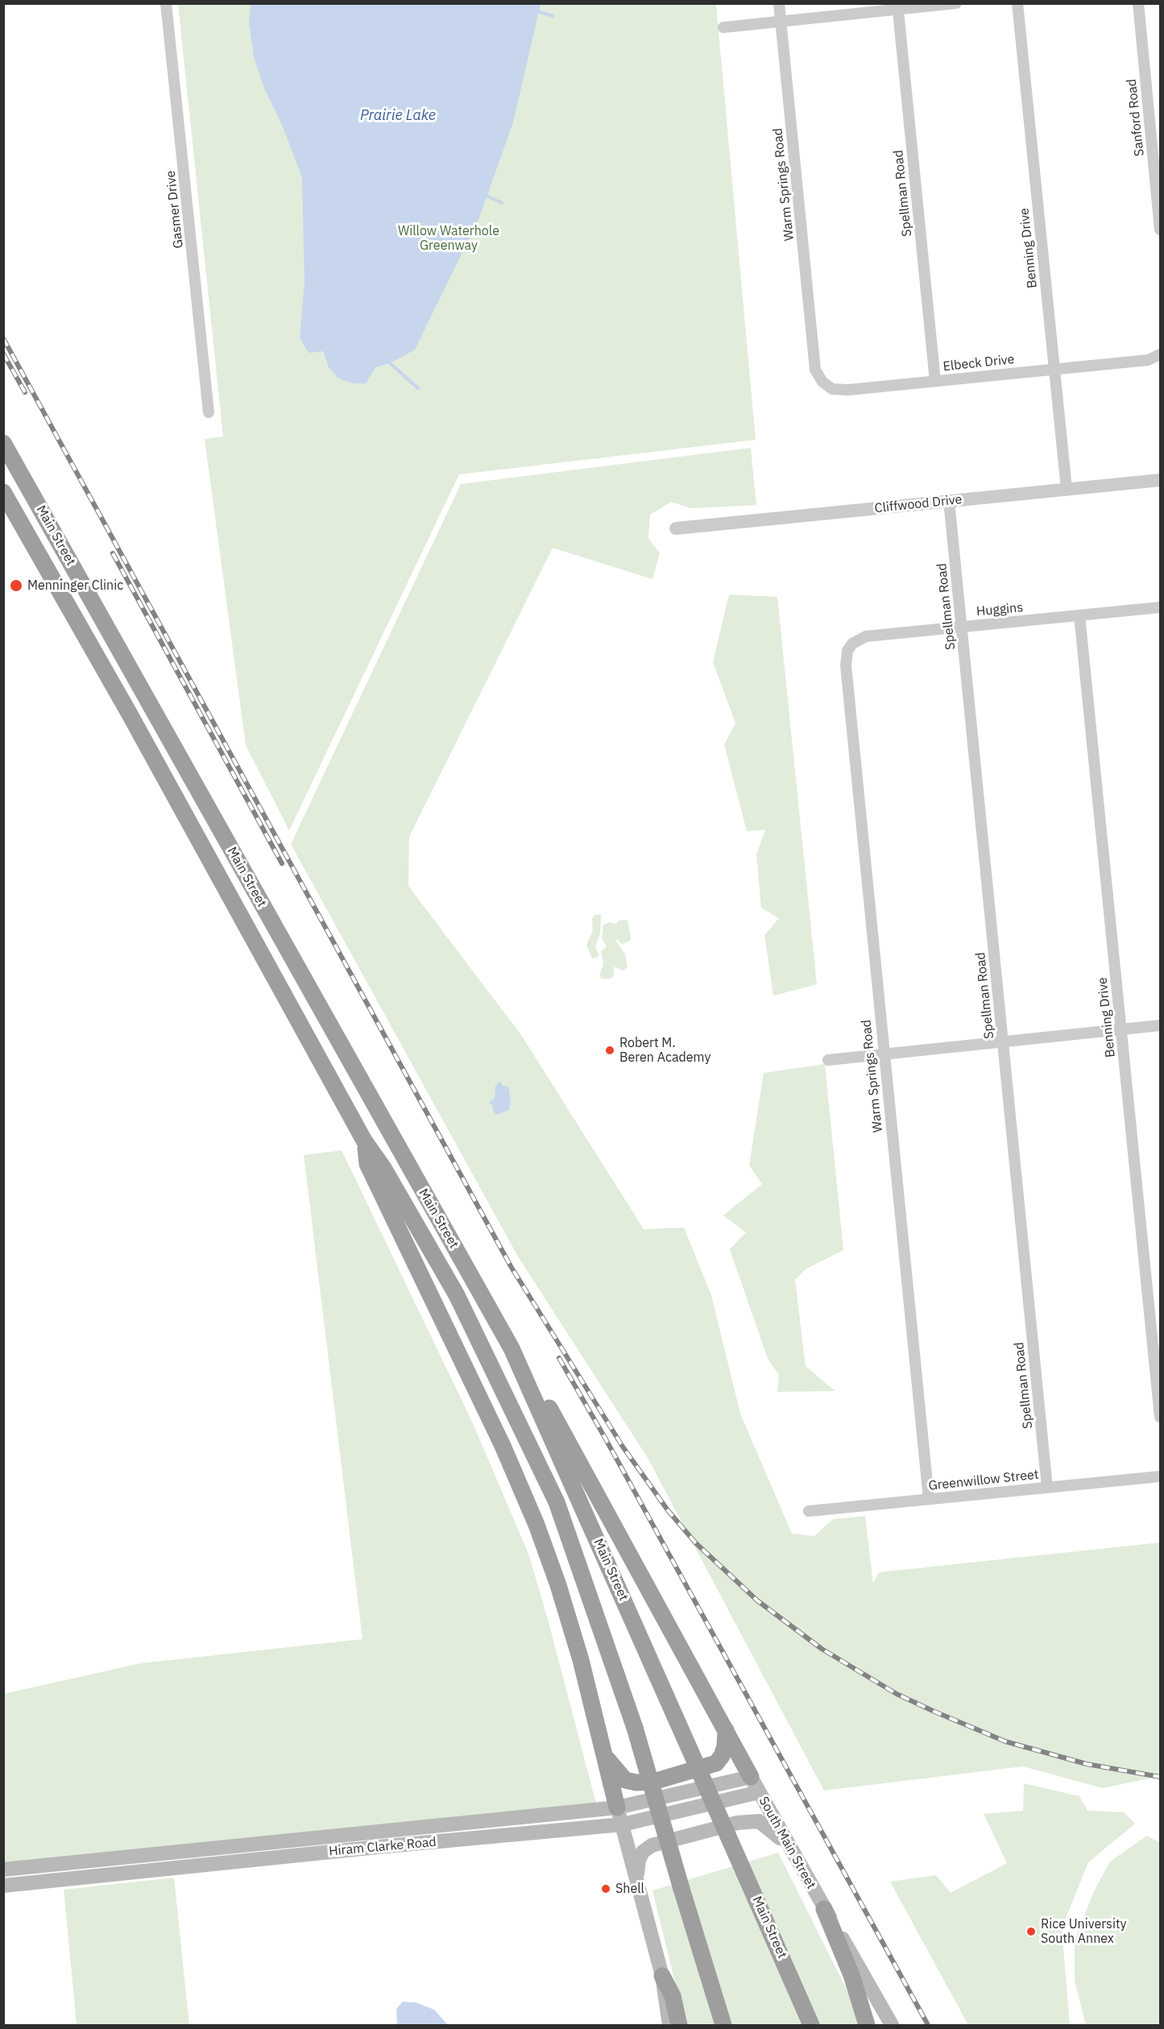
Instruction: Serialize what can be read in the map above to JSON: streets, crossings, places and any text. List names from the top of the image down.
{
  "streets": {
    "highway": ["Main Street"],
    "main road": ["South Main Street", "Hiram Clarke Road"],
    "street": [
      "Sanford Road",
      "Warm Springs Road",
      "Spellman Road",
      "Gasmer Drive",
      "Benning Drive",
      "Elbeck Drive",
      "Cliffwood Drive",
      "Huggins",
      "Greenwillow Street"
    ]
  },
  "crossings": [
    ["Warm Springs Road", "Elbeck Drive"],
    ["Warm Springs Road", "Huggins"],
    ["Warm Springs Road", "Greenwillow Street"],
    ["Spellman Road", "Elbeck Drive"],
    ["Spellman Road", "Cliffwood Drive"],
    ["Spellman Road", "Huggins"],
    ["Spellman Road", "Greenwillow Street"],
    ["Benning Drive", "Elbeck Drive"],
    ["Benning Drive", "Cliffwood Drive"],
    ["Benning Drive", "Huggins"],
    ["South Main Street", "Hiram Clarke Road"]
  ],
  "water": ["Prairie Lake"],
  "parks": ["Willow Waterhole Greenway"],
  "places": [
    "Menninger Clinic",
    "Robert M. Beren Academy",
    "Shell",
    "Rice University South Annex"
  ]
}
